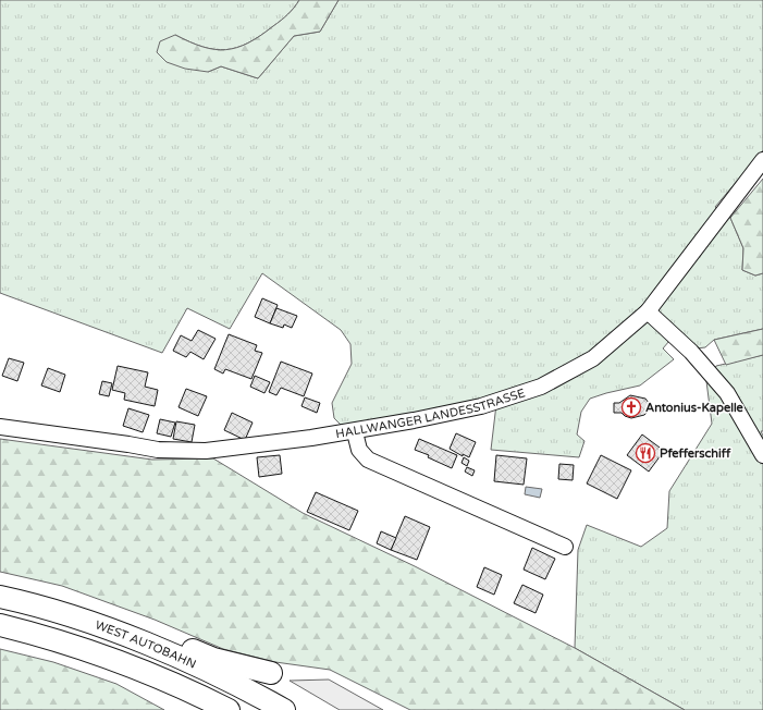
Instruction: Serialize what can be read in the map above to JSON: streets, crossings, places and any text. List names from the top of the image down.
{
  "streets": {
    "highway": ["WEST AUTOBAHN"],
    "street": ["HALLWANGER LANDESSTRASSE"]
  },
  "places": {
    "church": ["Antonius-Kapelle"],
    "restaurant": ["Pfefferschiff"]
  }
}
